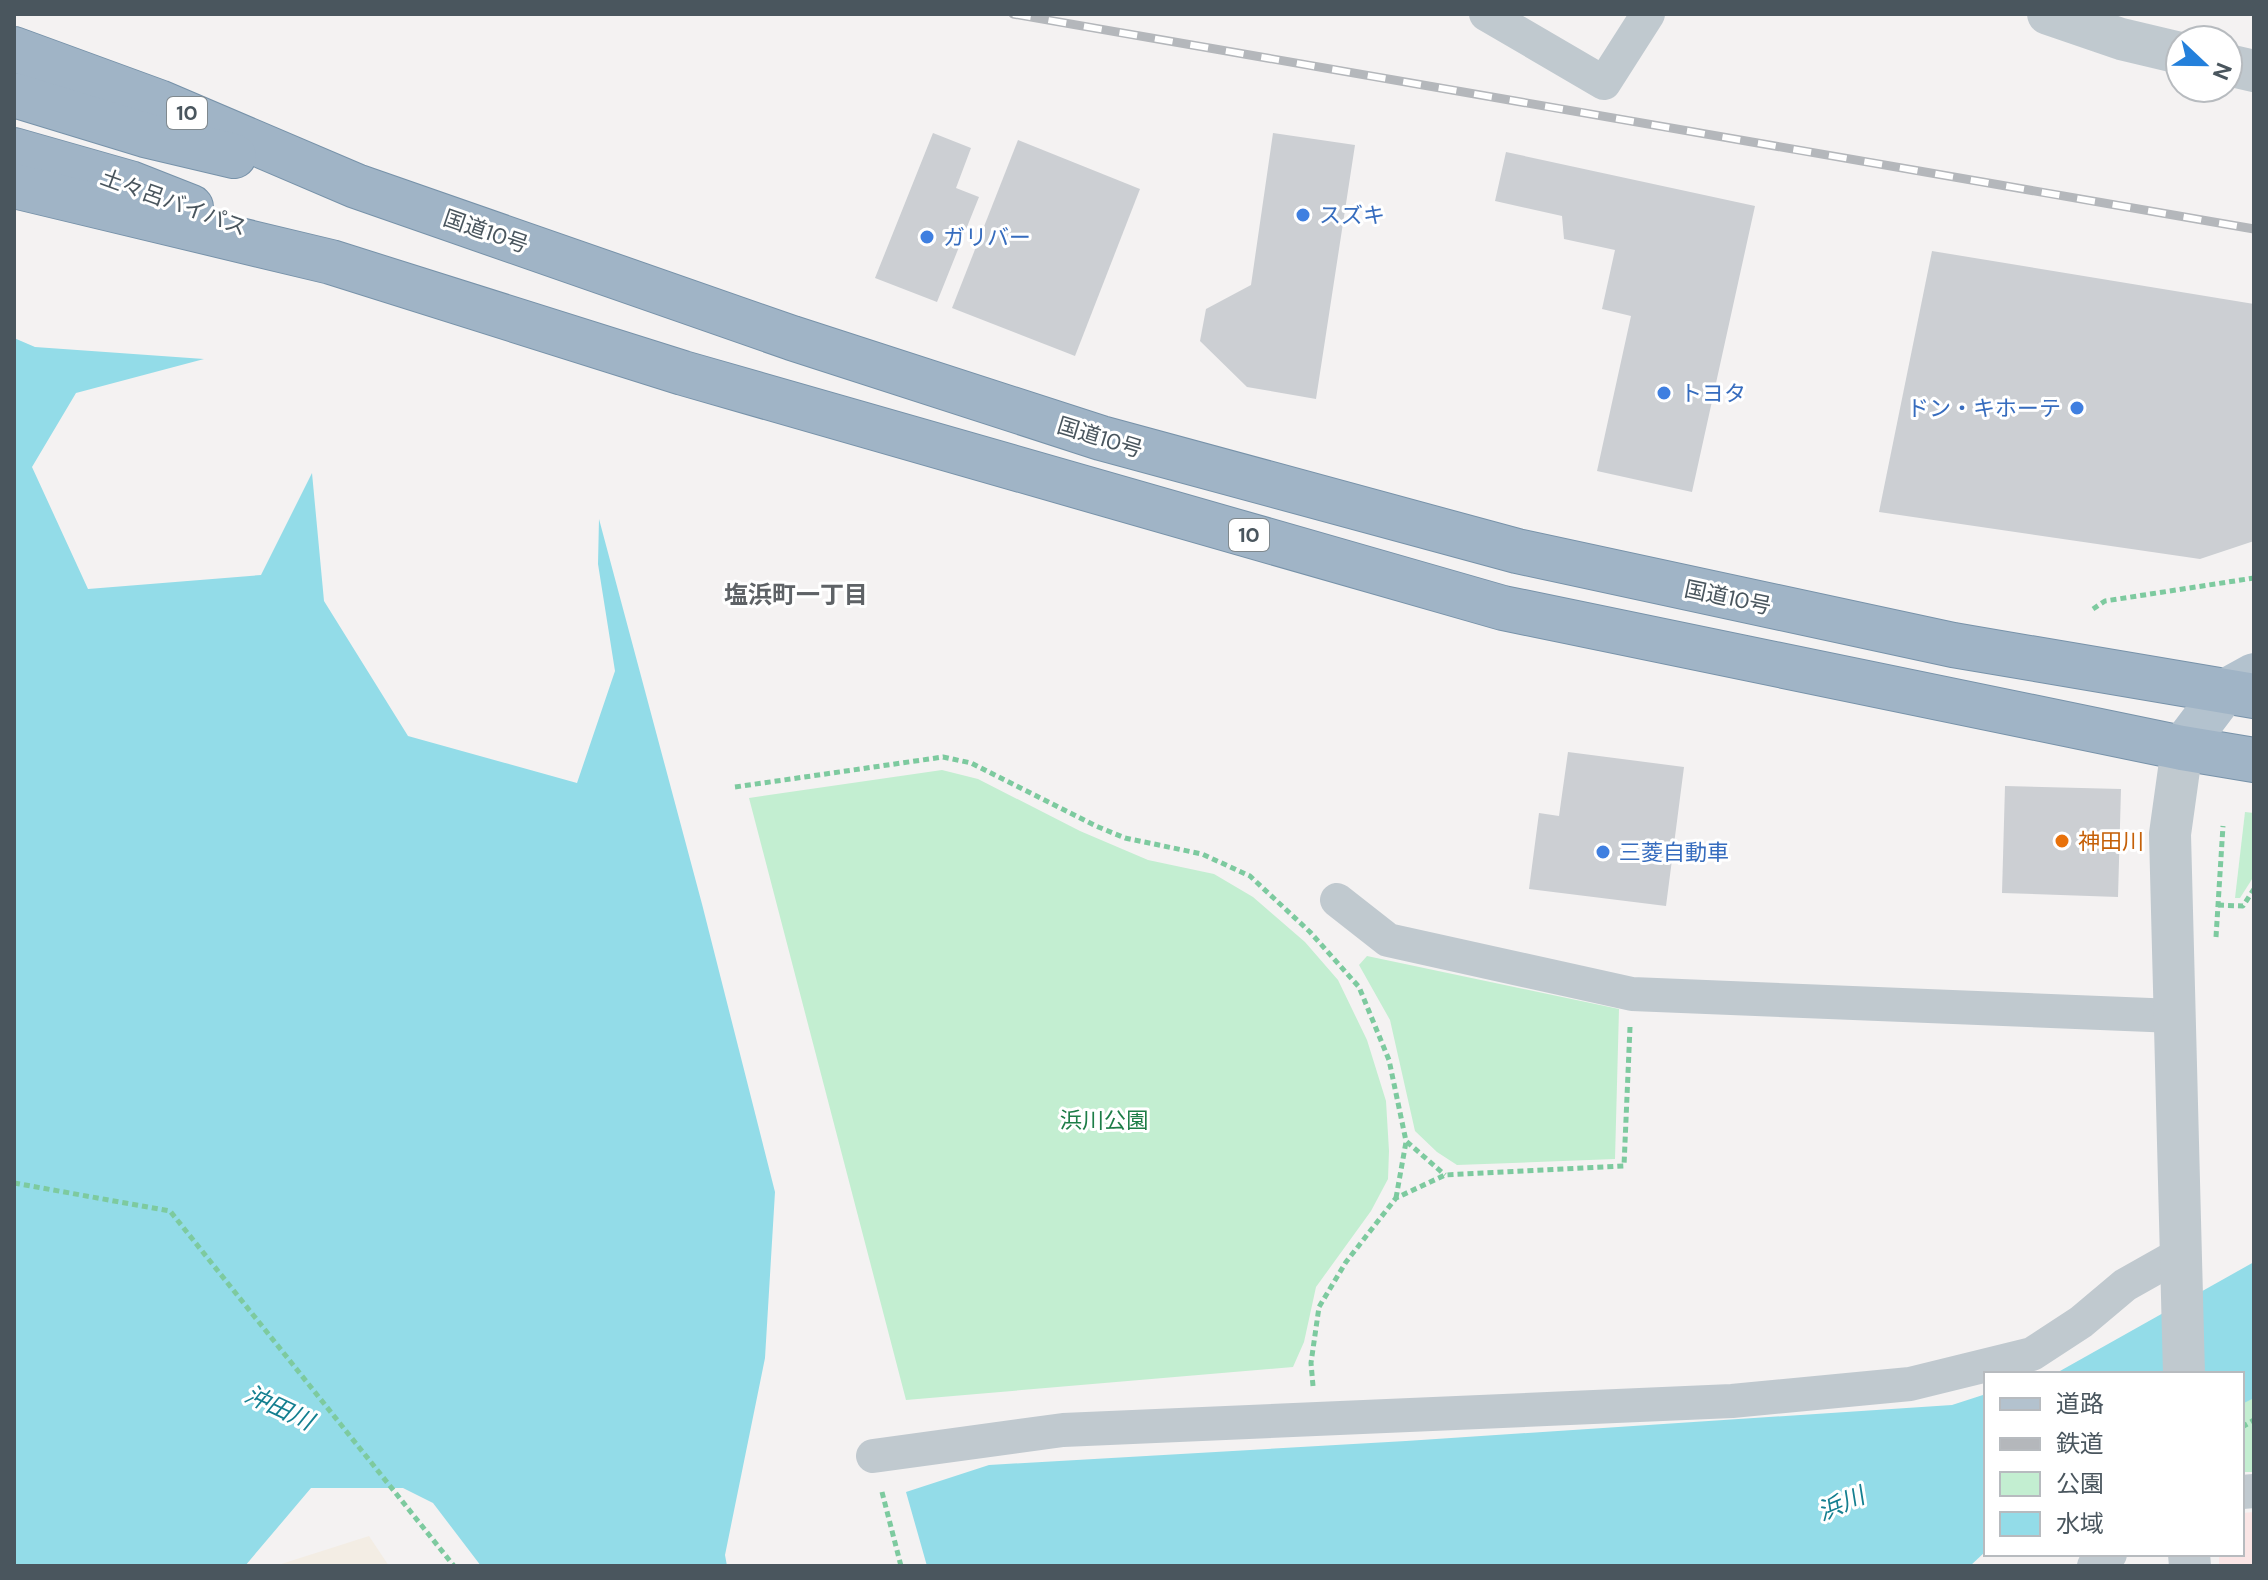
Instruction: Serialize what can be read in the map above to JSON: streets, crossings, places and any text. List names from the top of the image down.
{
  "streets": {
    "highway": ["10", "土々呂バイパス", "国道10号"]
  },
  "crossings": [
    ["10", "土々呂バイパス"],
    ["10", "国道10号"]
  ],
  "districts": ["塩浜町一丁目"],
  "water": ["沖田川", "浜川"],
  "parks": ["浜川公園"],
  "places": [
    "スズキ",
    "ガリバー",
    "トヨタ",
    "ドン・キホーテ",
    "神田川",
    "三菱自動車"
  ],
  "legend": [
    "道路",
    "鉄道",
    "公園",
    "水域"
  ],
  "north": "right"
}
